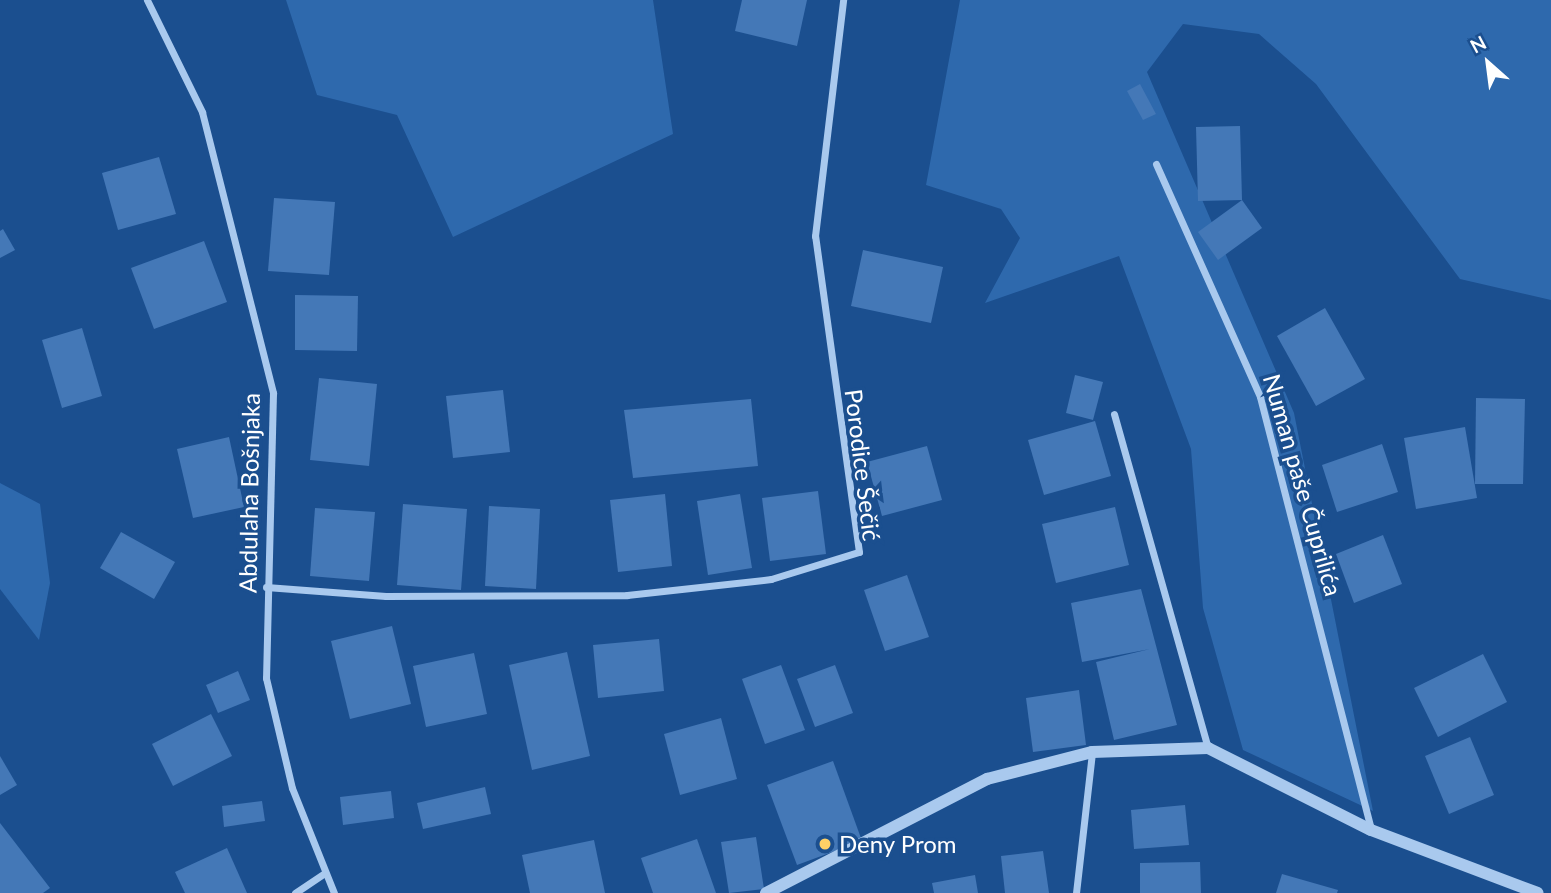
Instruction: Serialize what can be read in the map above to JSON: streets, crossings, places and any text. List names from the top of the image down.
{
  "streets": {
    "street": ["Porodice Šečić", "Numan paše Čuprilića", "Abdulaha Bošnjaka"]
  },
  "crossings": [
    ["Porodice Šečić", "Abdulaha Bošnjaka"]
  ],
  "places": ["Deny Prom"],
  "north": "top left"
}
